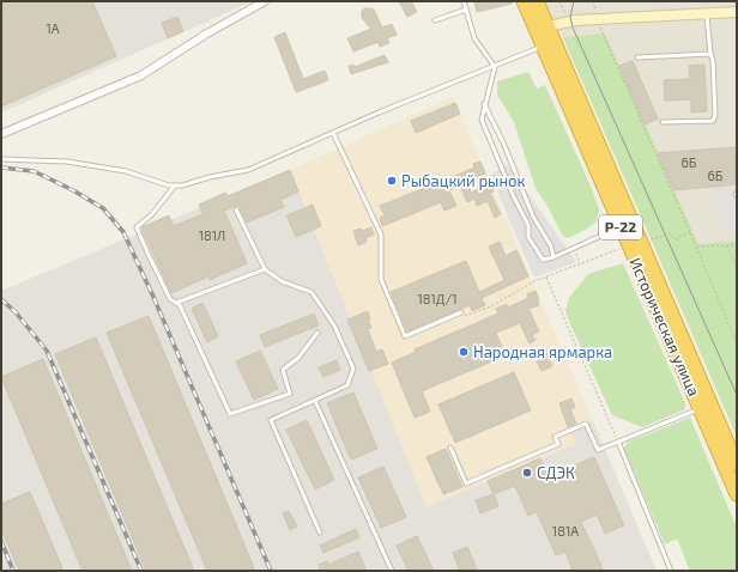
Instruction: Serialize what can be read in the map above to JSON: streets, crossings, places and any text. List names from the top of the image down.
{
  "streets": {
    "highway": ["Р-22", "Историческая улица"]
  },
  "places": ["Рыбацкий рынок", "Народная ярмарка", "СДЭК"],
  "house_numbers": [
    "1А",
    "6Б",
    "6Б",
    "181Л",
    "181Д/1",
    "181А"
  ]
}
